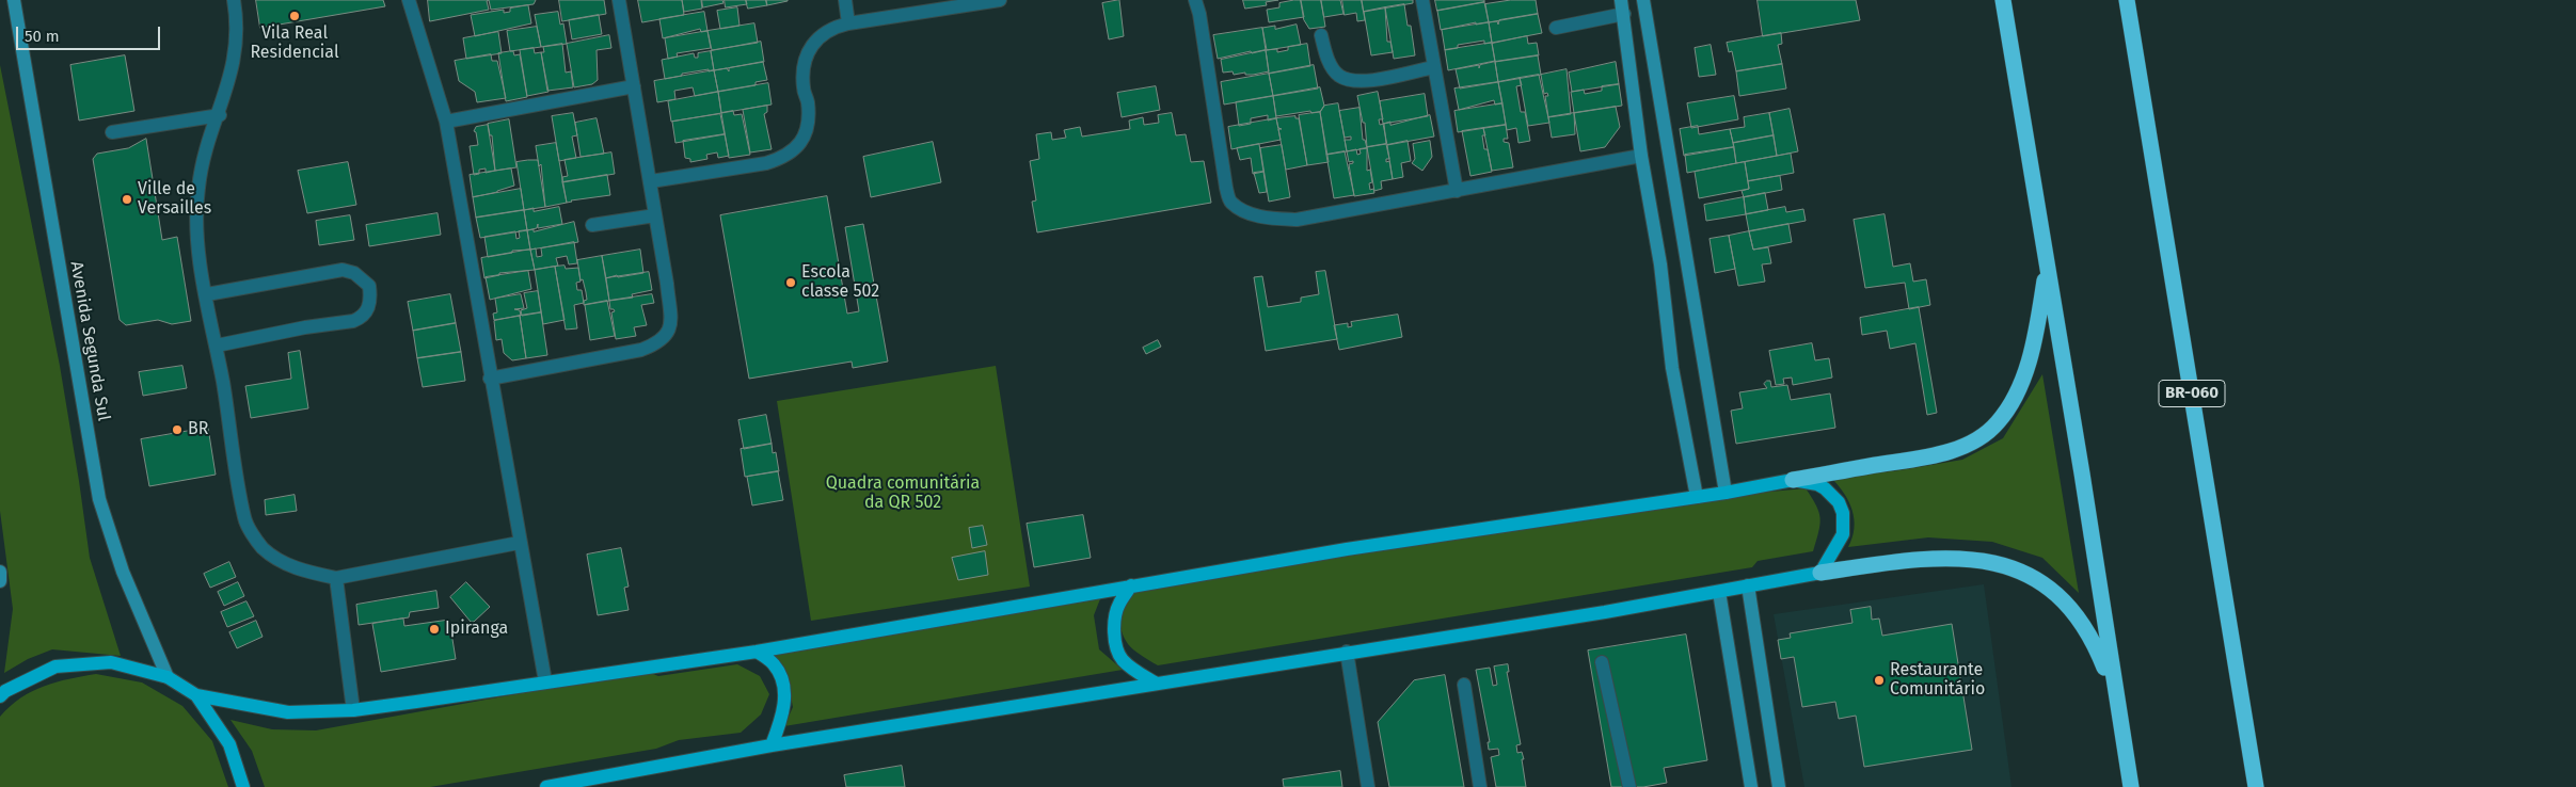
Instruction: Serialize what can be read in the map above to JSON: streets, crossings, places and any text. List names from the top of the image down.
{
  "streets": {
    "highway": ["BR-060"],
    "street": ["Avenida Segunda Sul"]
  },
  "parks": ["Quadra comunitária da QR 502"],
  "places": [
    "Vila Real Residencial",
    "Ville de Versailles",
    "Escola classe 502",
    "BR",
    "Ipiranga",
    "Restaurante Comunitário"
  ],
  "scale_bar": "50 m"
}
